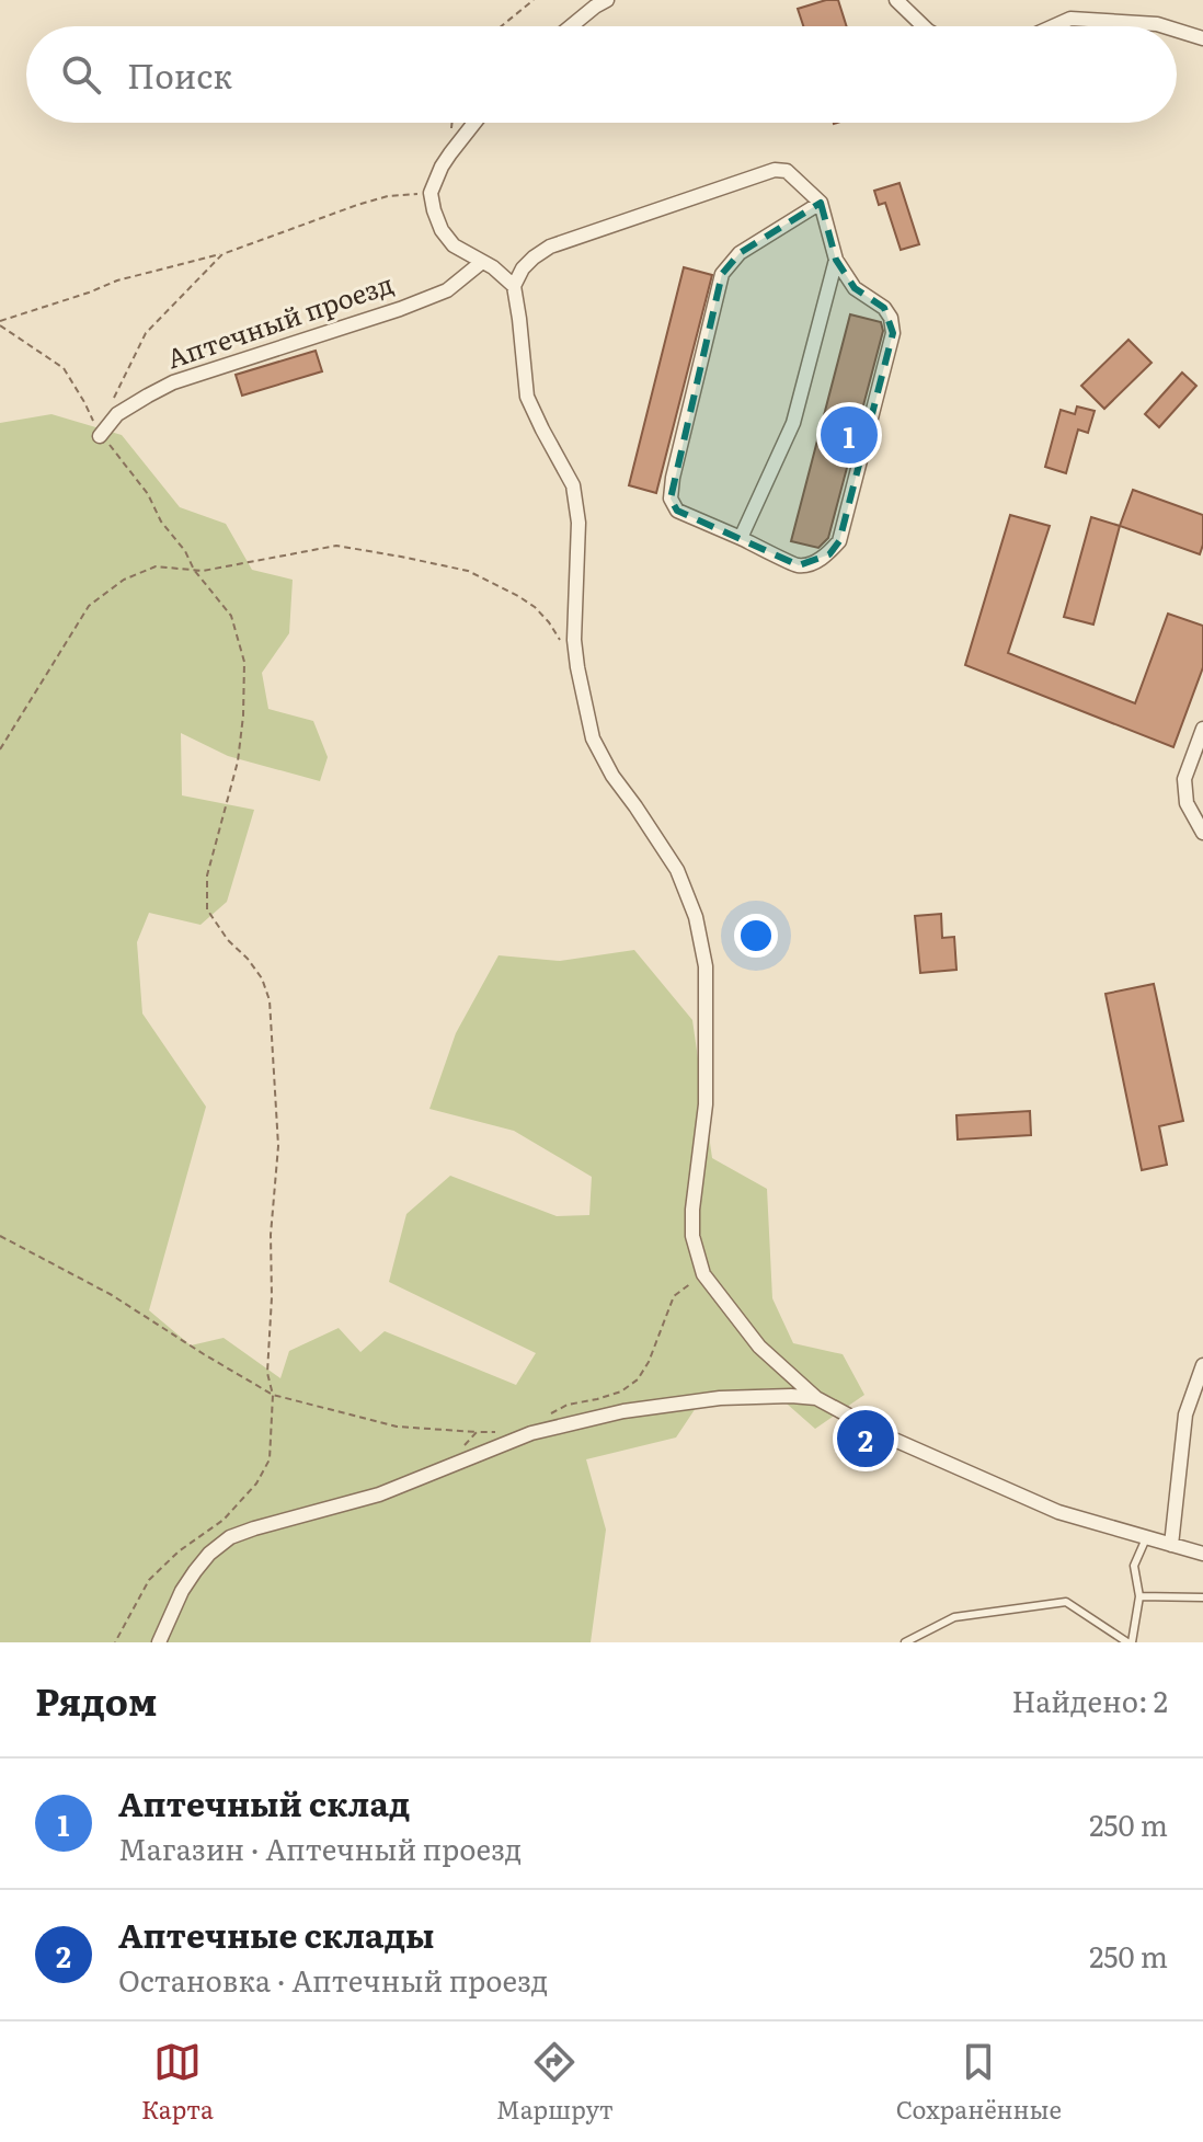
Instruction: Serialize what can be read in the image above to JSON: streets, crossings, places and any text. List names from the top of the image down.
{
  "streets": {
    "street": ["Аптечный проезд"]
  },
  "page": {
    "search": "Поиск",
    "pins": ["1", "2"],
    "heading": ["Рядом", "Найдено: 2"],
    "list": [
      {
        "mark": "1",
        "name": "Аптечный склад",
        "note": "Магазин · Аптечный проезд",
        "value": "250 m"
      },
      {
        "mark": "2",
        "name": "Аптечные склады",
        "note": "Остановка · Аптечный проезд",
        "value": "250 m"
      }
    ],
    "nav": ["Карта", "Маршрут", "Сохранённые"]
  }
}
